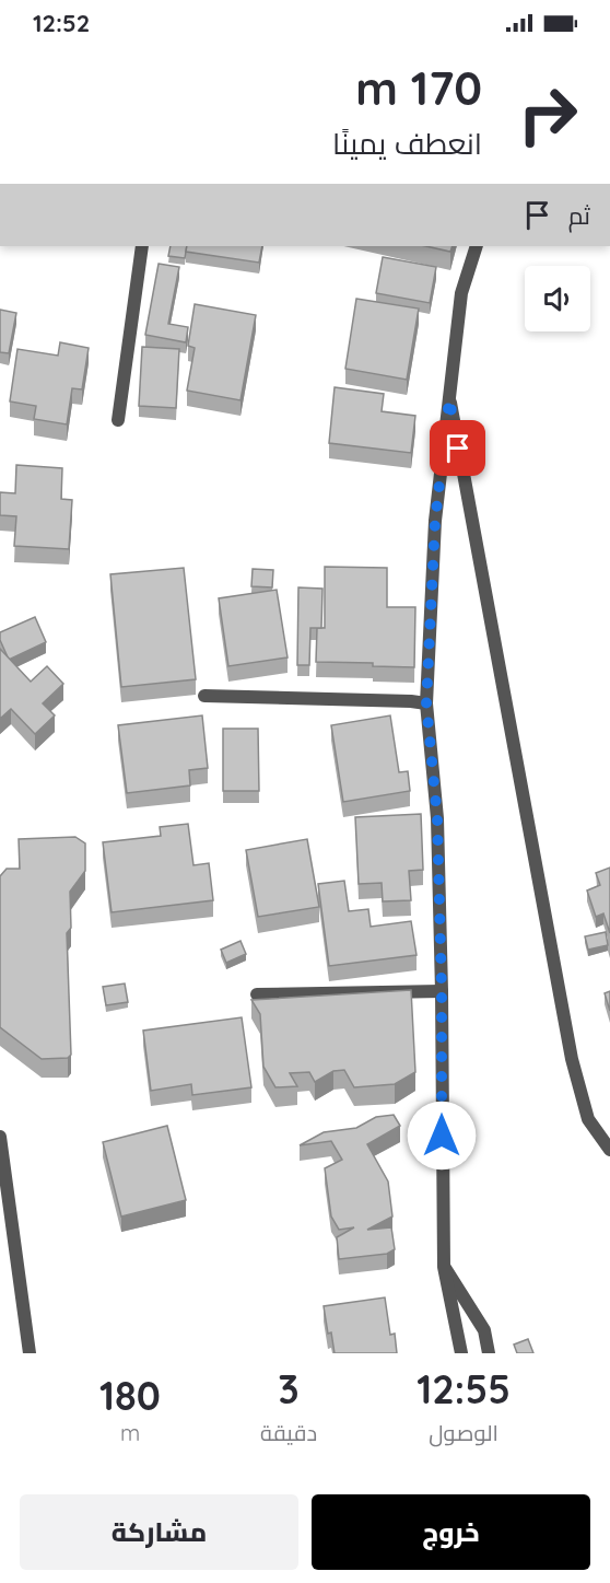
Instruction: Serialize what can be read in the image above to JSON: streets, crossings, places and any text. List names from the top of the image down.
{
  "page": {
    "status": "12:52",
    "turn": ["170 m", "انعطف يمينًا"],
    "then": "ثم",
    "eta": [
      "12:55",
      "الوصول",
      "3",
      "دقيقة",
      "180",
      "m"
    ],
    "buttons": ["خروج", "مشاركة"]
  }
}
